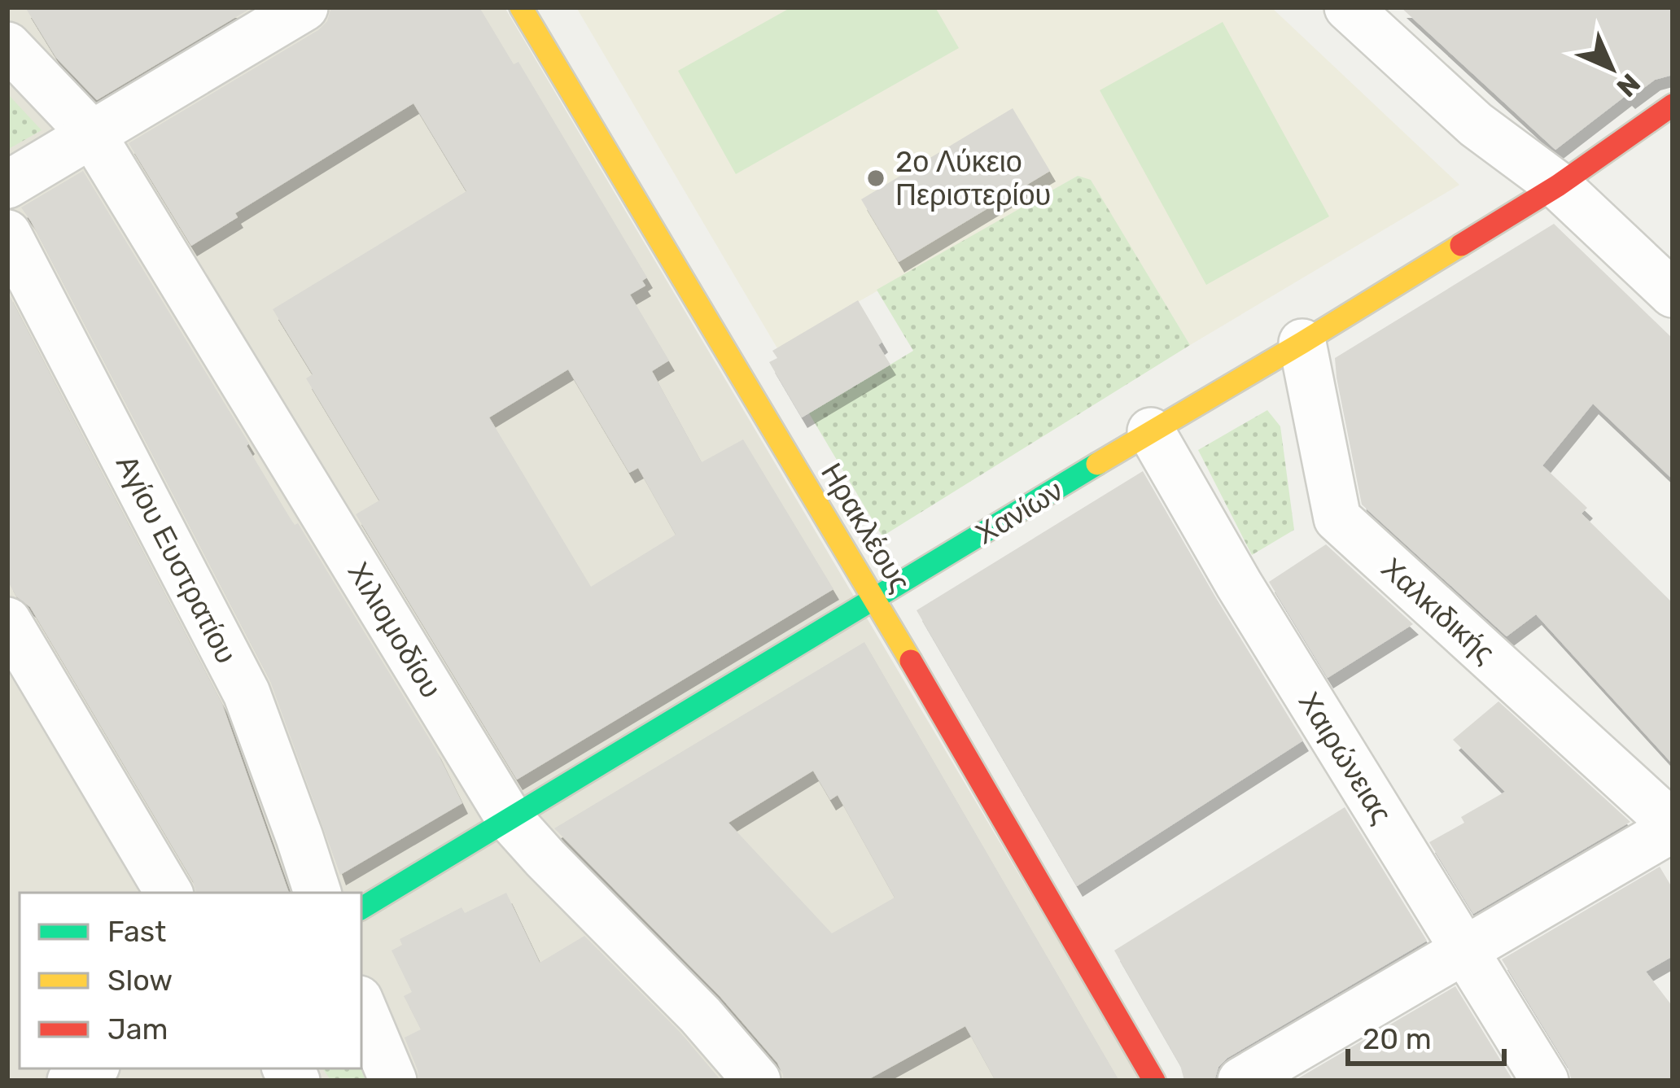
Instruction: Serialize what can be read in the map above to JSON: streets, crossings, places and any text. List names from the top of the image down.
{
  "streets": {
    "street": [
      "Χανίων",
      "Ηρακλέους",
      "Αγίου Ευστρατίου",
      "Χαλκιδικής",
      "Χιλιομοδίου",
      "Χαιρώνειας"
    ]
  },
  "crossings": [
    ["Χανίων", "Ηρακλέους"],
    ["Χανίων", "Χαλκιδικής"],
    ["Χανίων", "Χιλιομοδίου"],
    ["Χανίων", "Χαιρώνειας"]
  ],
  "places": ["2ο Λύκειο Περιστερίου"],
  "legend": ["Fast", "Slow", "Jam"],
  "scale_bar": "20 m",
  "north": "bottom right"
}
